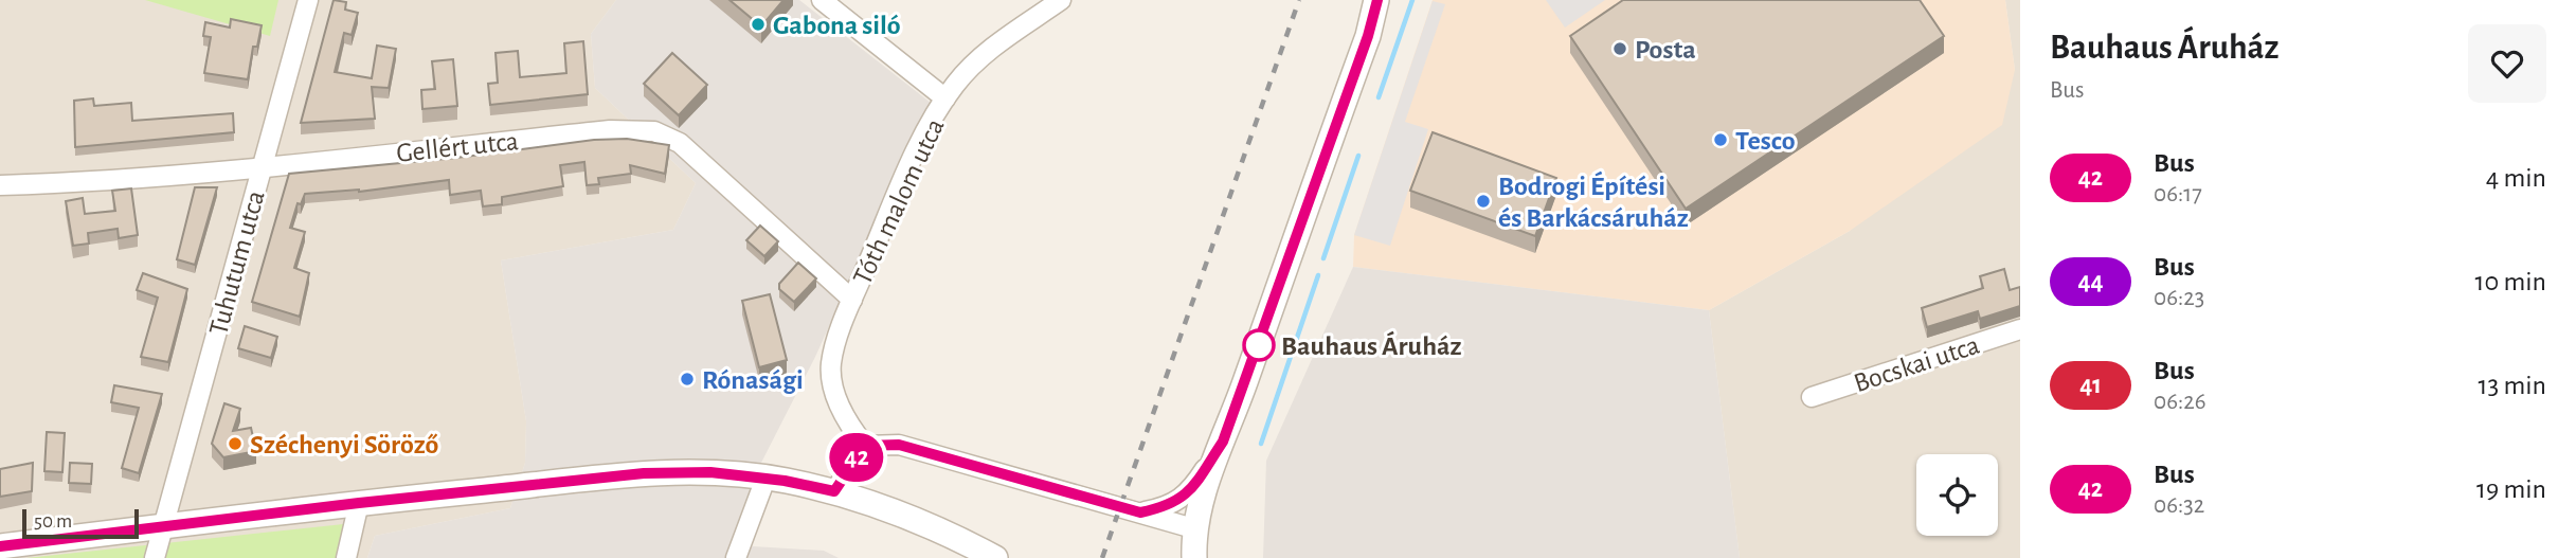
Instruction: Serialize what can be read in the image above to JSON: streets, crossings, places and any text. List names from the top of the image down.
{
  "streets": {
    "street": [
      "Gellért utca",
      "Tóth malom utca",
      "Tuhutum utca",
      "Bocskai utca"
    ]
  },
  "crossings": [
    ["Gellért utca", "Tóth malom utca"],
    ["Gellért utca", "Tuhutum utca"]
  ],
  "places": [
    "Gabona siló",
    "Posta",
    "Tesco",
    "Bodrogi Építési és Barkácsáruház",
    "Bauhaus Áruház",
    "Rónasági",
    "Széchenyi Söröző"
  ],
  "lines": ["bus line 42"],
  "scale_bar": "50 m",
  "page": {
    "on_map": "42",
    "heading": ["Bauhaus Áruház", "Bus"],
    "list": [
      {
        "mark": "42",
        "name": "Bus",
        "note": "06:17",
        "value": "4 min"
      },
      {
        "mark": "44",
        "name": "Bus",
        "note": "06:23",
        "value": "10 min"
      },
      {
        "mark": "41",
        "name": "Bus",
        "note": "06:26",
        "value": "13 min"
      },
      {
        "mark": "42",
        "name": "Bus",
        "note": "06:32",
        "value": "19 min"
      }
    ],
    "scale": "50 m"
  }
}
